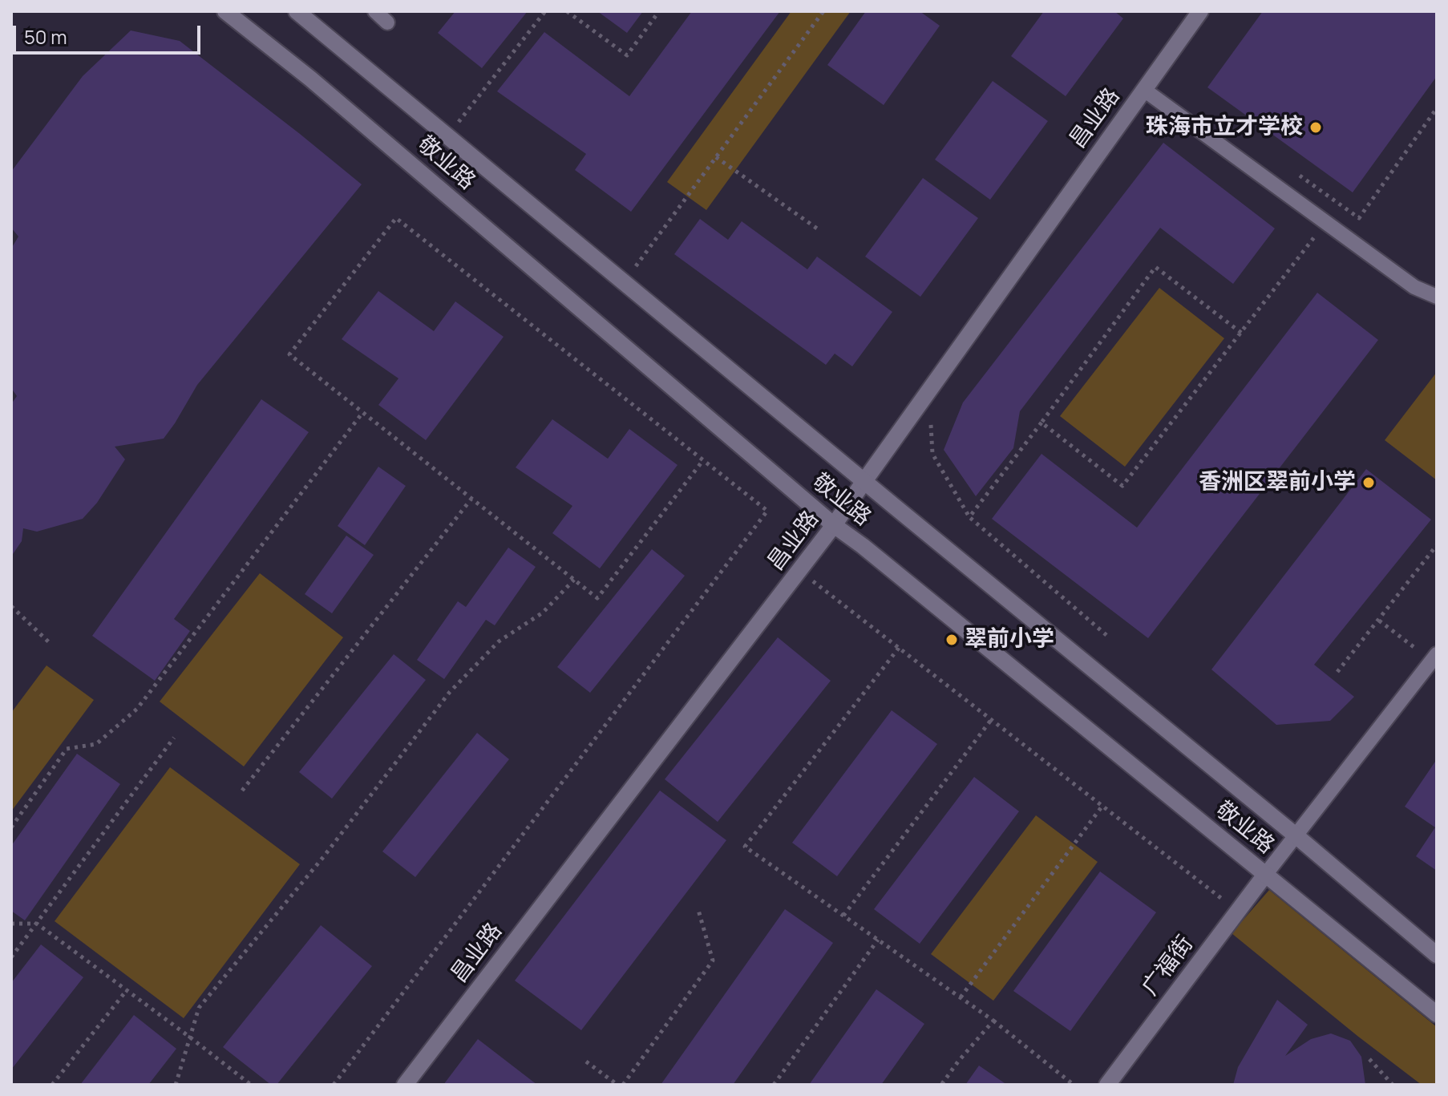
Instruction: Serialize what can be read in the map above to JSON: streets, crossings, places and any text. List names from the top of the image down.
{
  "streets": {
    "main road": ["昌业路", "敬业路", "广福街"]
  },
  "crossings": [
    ["昌业路", "敬业路"],
    ["敬业路", "广福街"]
  ],
  "places": ["珠海市立才学校", "香洲区翠前小学", "翠前小学"],
  "scale_bar": "50 m"
}
